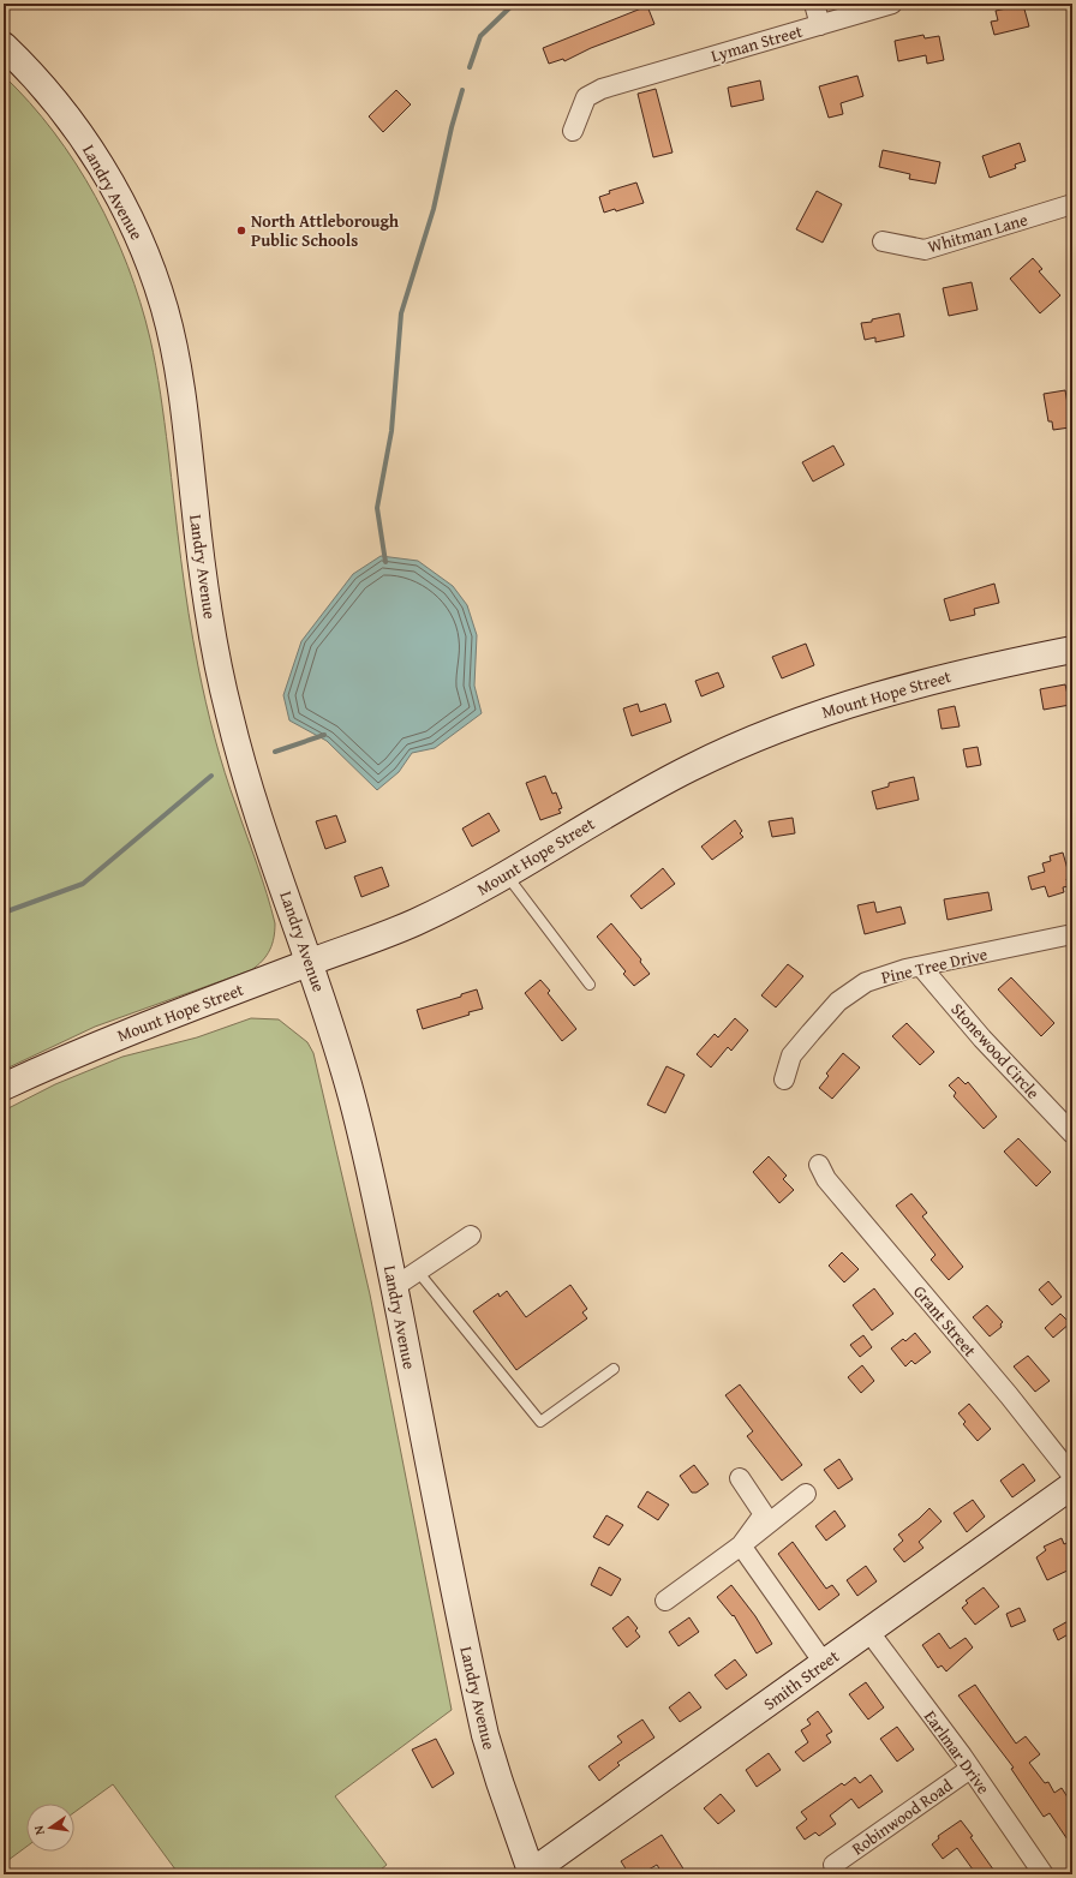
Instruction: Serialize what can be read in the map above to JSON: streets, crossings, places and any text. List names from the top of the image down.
{
  "streets": {
    "street": [
      "Lyman Street",
      "Landry Avenue",
      "Whitman Lane",
      "Mount Hope Street",
      "Pine Tree Drive",
      "Stonewood Circle",
      "Grant Street",
      "Smith Street",
      "Earlmar Drive",
      "Robinwood Road"
    ]
  },
  "crossings": [
    ["Landry Avenue", "Mount Hope Street"],
    ["Landry Avenue", "Smith Street"],
    ["Pine Tree Drive", "Stonewood Circle"],
    ["Smith Street", "Earlmar Drive"],
    ["Earlmar Drive", "Robinwood Road"]
  ],
  "places": ["North Attleborough Public Schools"],
  "north": "left"
}
